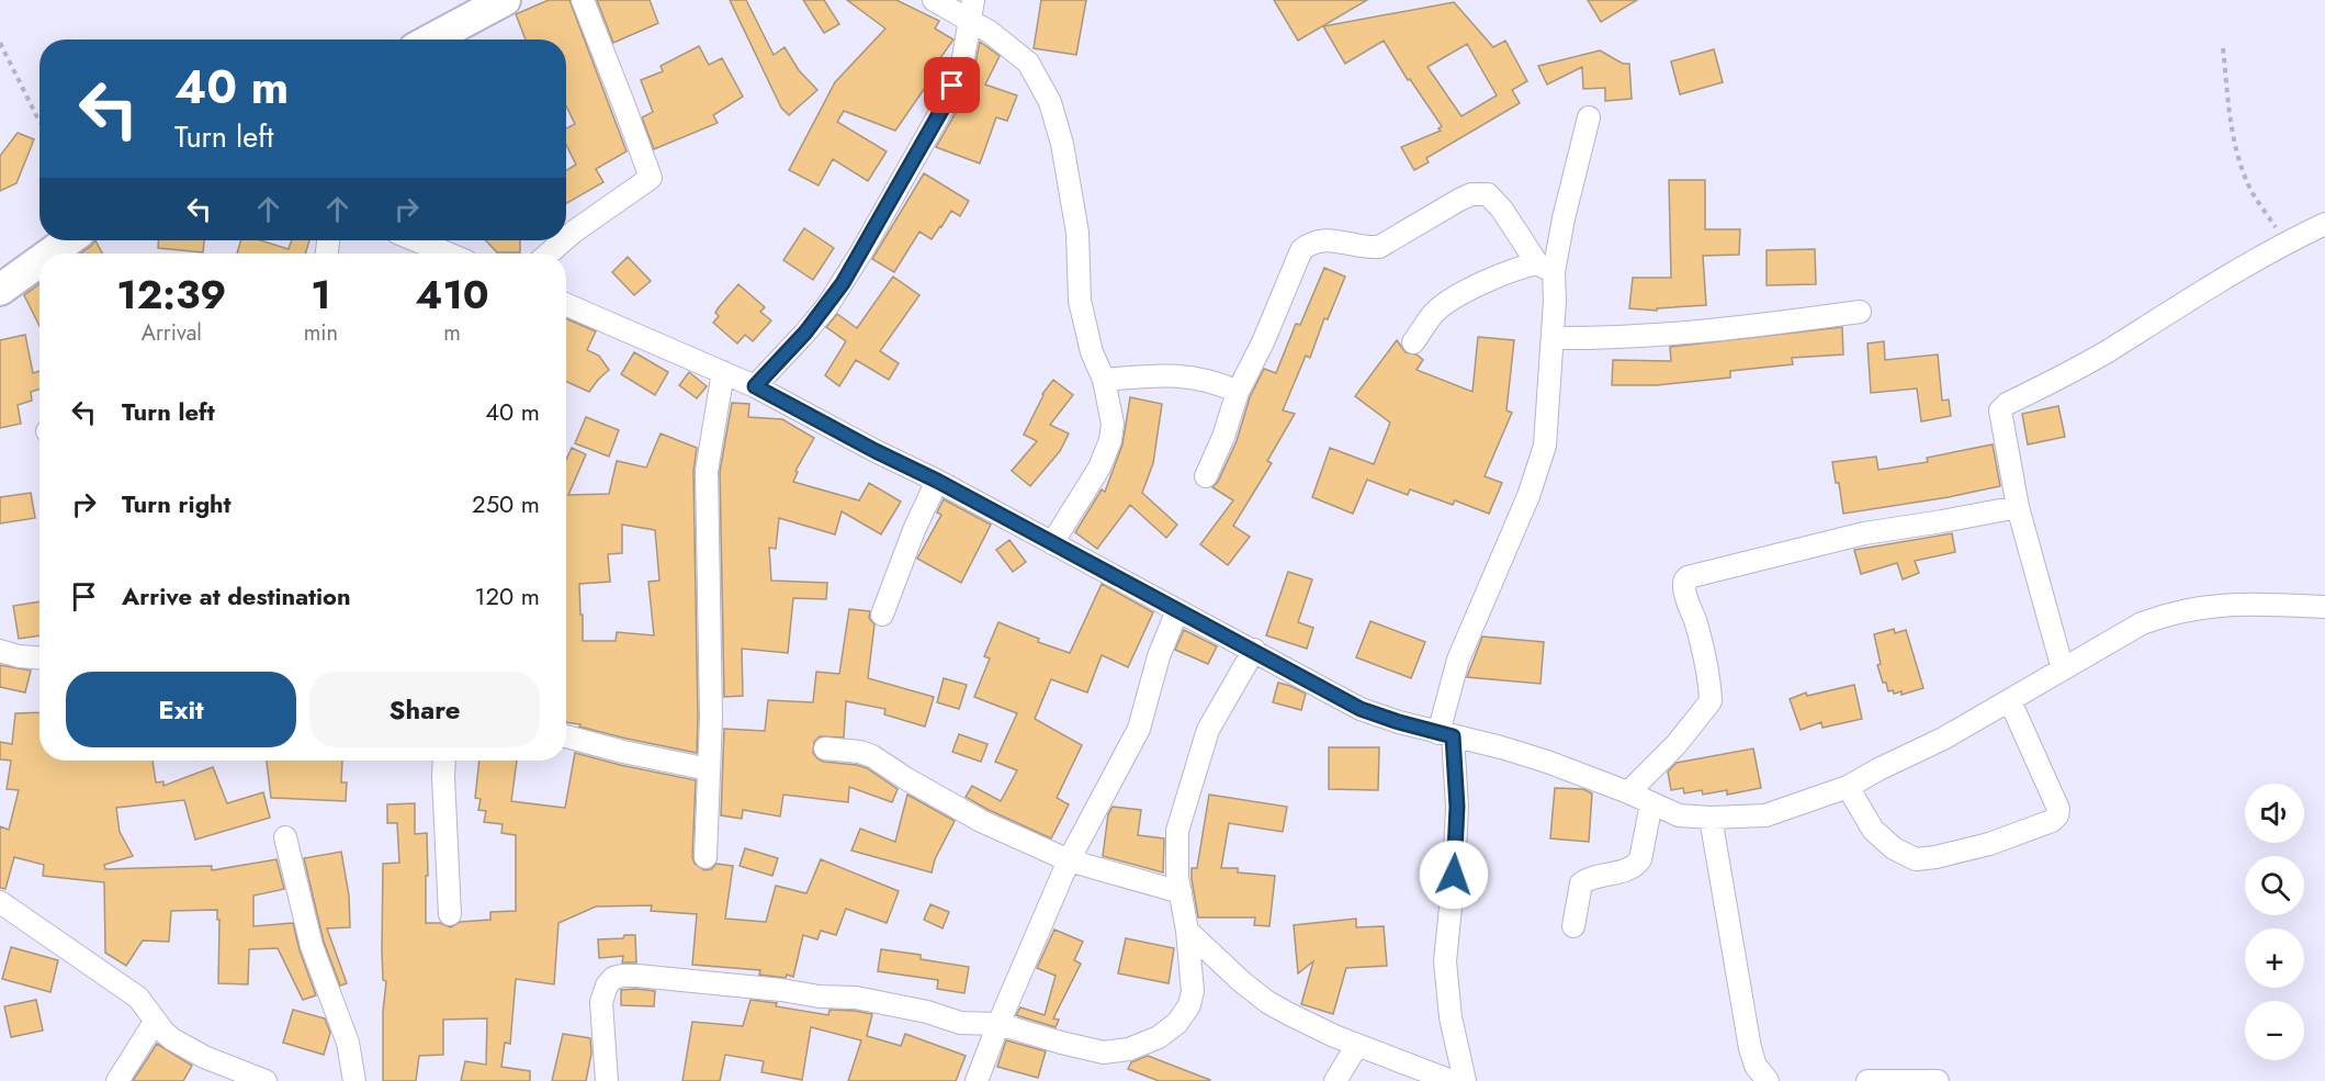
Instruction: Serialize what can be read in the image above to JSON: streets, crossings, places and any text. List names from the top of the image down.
{
  "page": {
    "turn": ["40 m", "Turn left"],
    "eta": [
      "12:39",
      "Arrival",
      "1",
      "min",
      "410",
      "m"
    ],
    "list": [
      {
        "name": "Turn left",
        "value": "40 m"
      },
      {
        "name": "Turn right",
        "value": "250 m"
      },
      {
        "name": "Arrive at destination",
        "value": "120 m"
      }
    ],
    "buttons": ["Exit", "Share"],
    "map_buttons": ["+", "−"]
  }
}
